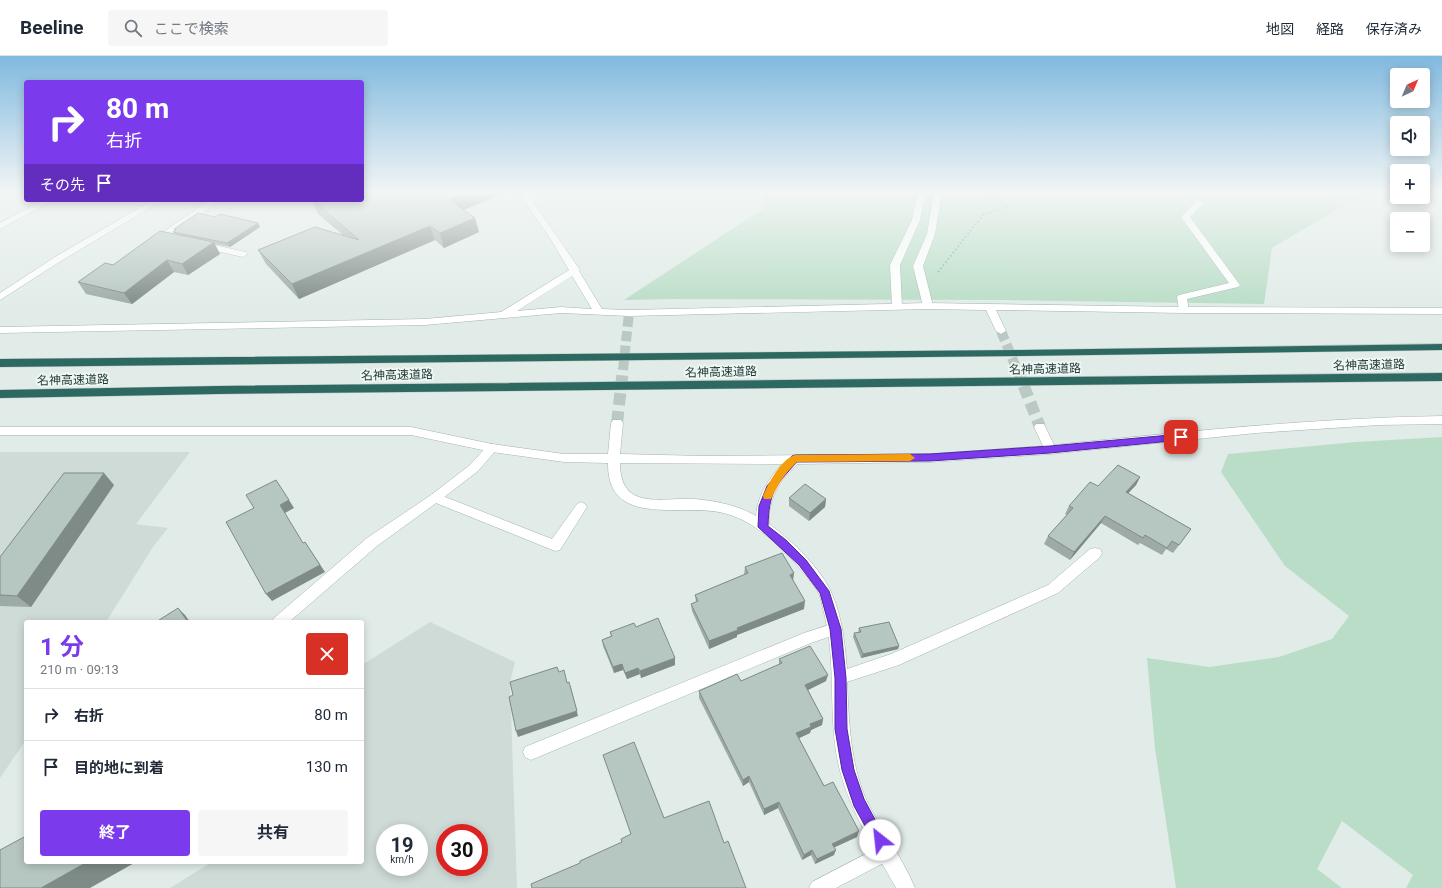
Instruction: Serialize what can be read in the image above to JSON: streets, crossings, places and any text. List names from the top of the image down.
{
  "streets": {
    "highway": ["名神高速道路"]
  },
  "north": "top right",
  "page": {
    "header": "Beeline",
    "search": "ここで検索",
    "nav": ["地図", "経路", "保存済み"],
    "map_buttons": ["+", "−"],
    "turn": ["80 m", "右折"],
    "then": "その先",
    "heading": ["1 分", "210 m · 09:13"],
    "list": [
      {
        "name": "右折",
        "value": "80 m"
      },
      {
        "name": "目的地に到着",
        "value": "130 m"
      }
    ],
    "buttons": ["終了", "共有"],
    "speed": "19 km/h",
    "limit": "30"
  }
}
